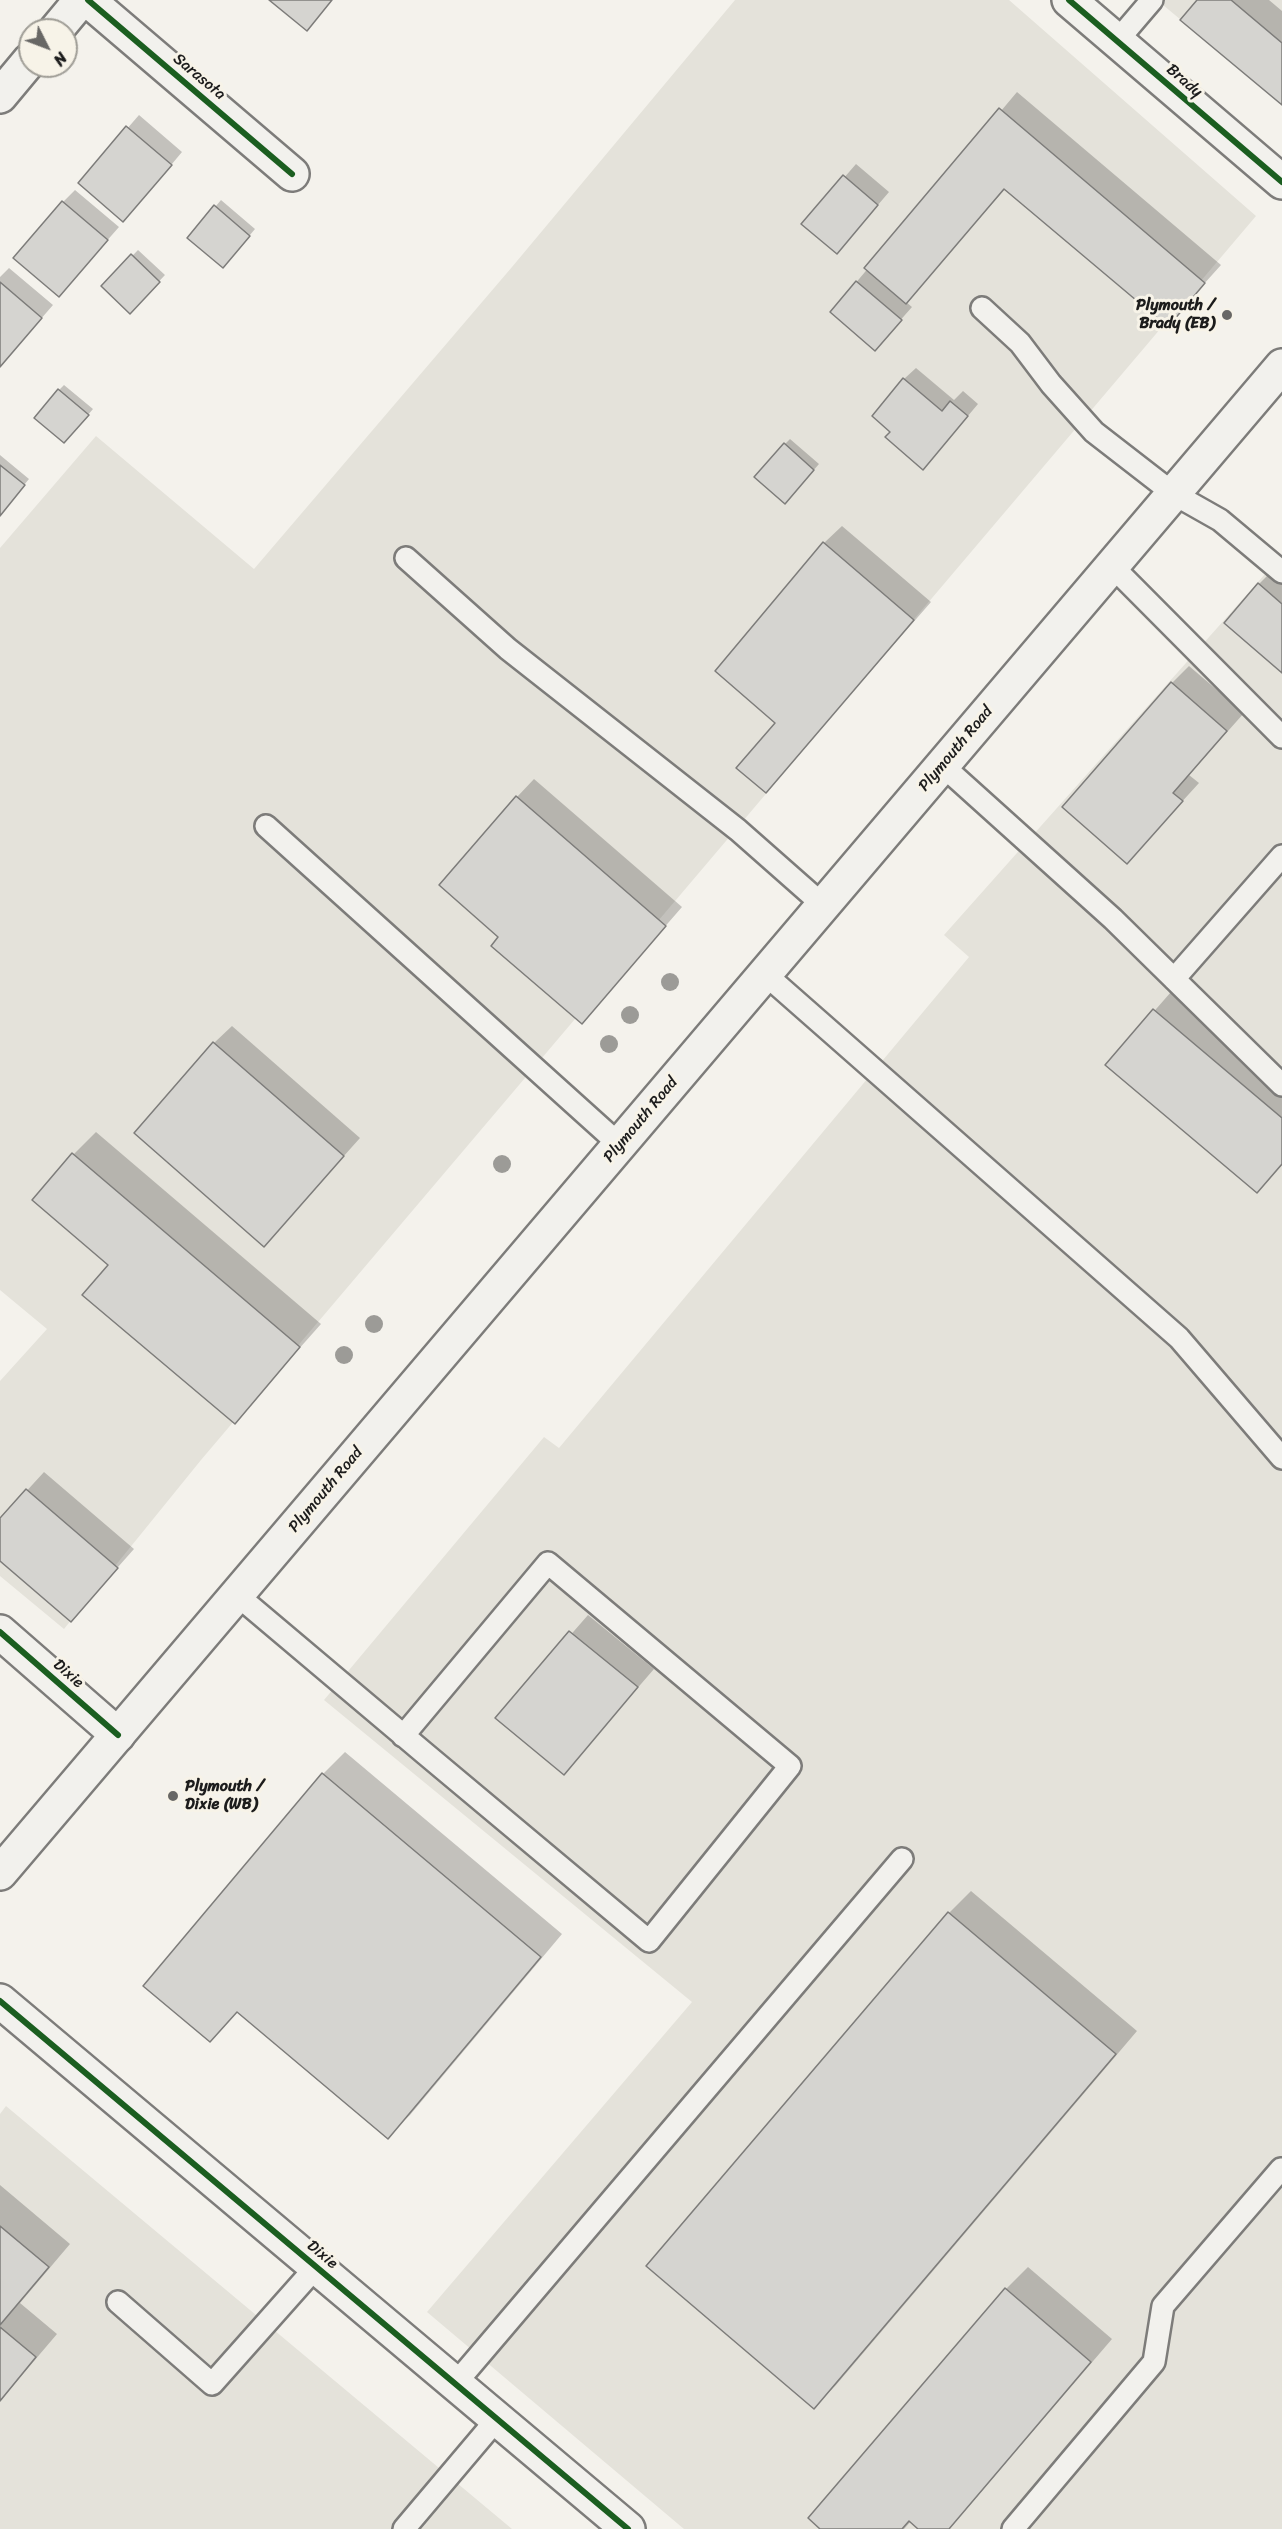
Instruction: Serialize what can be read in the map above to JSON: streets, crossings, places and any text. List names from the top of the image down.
{
  "streets": {
    "main road": [
      "Sarasota",
      "Brady",
      "Plymouth Road",
      "Dixie"
    ]
  },
  "crossings": [
    ["Plymouth Road", "Dixie"]
  ],
  "places": ["Plymouth / Brady (EB)", "Plymouth / Dixie (WB)"],
  "north": "bottom right"
}
